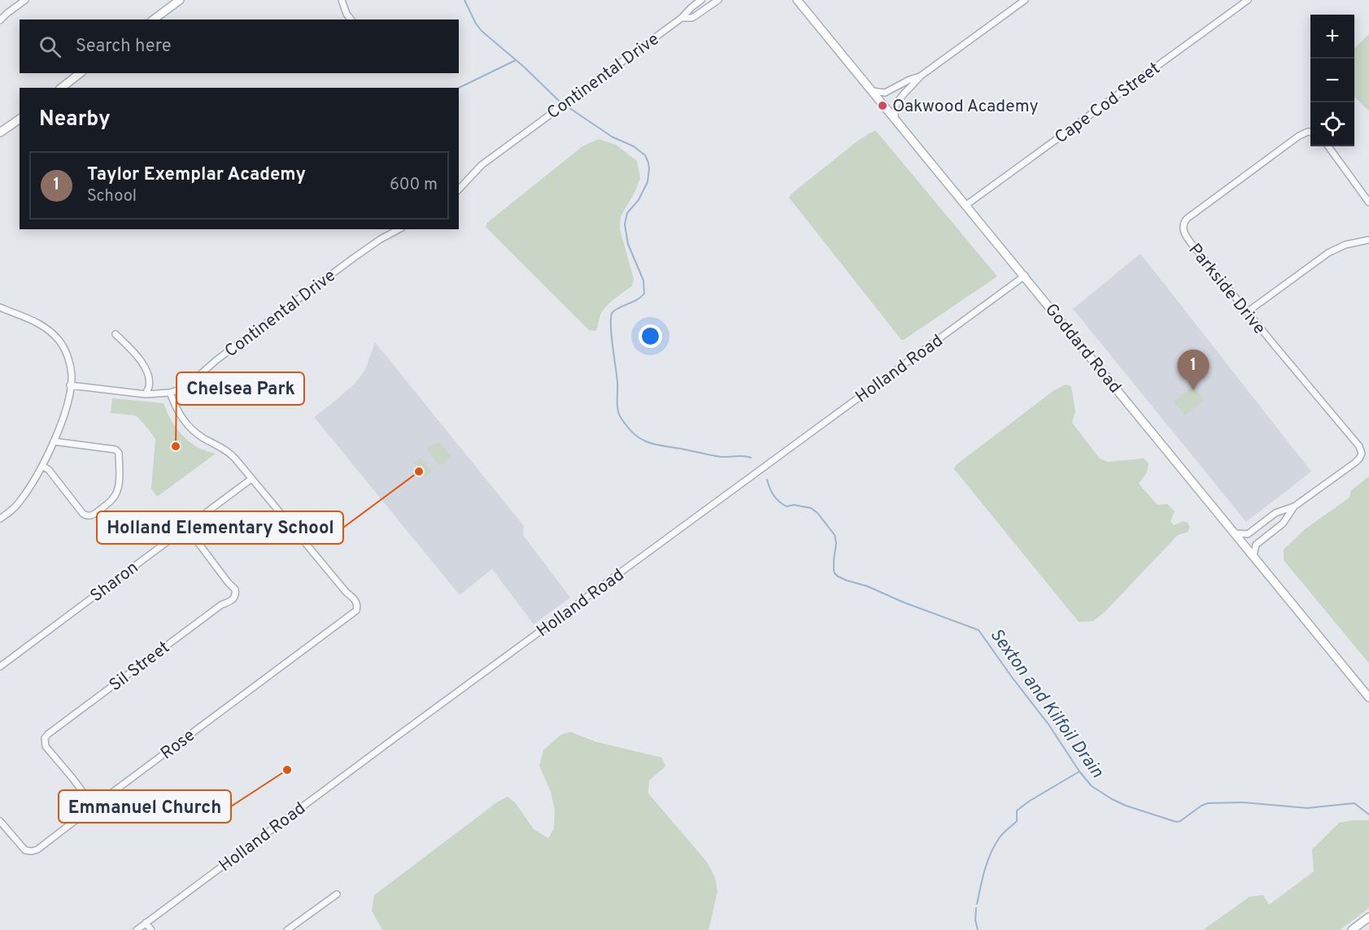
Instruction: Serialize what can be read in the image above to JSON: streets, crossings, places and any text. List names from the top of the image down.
{
  "streets": {
    "main road": ["Goddard Road"],
    "street": [
      "Continental Drive",
      "Cape Cod Street",
      "Parkside Drive",
      "Holland Road",
      "Sharon",
      "Sil Street",
      "Rose"
    ]
  },
  "crossings": [
    ["Cape Cod Street", "Goddard Road"],
    ["Goddard Road", "Holland Road"],
    ["Sharon", "Sil Street"],
    ["Sharon", "Rose"],
    ["Sil Street", "Rose"]
  ],
  "water": ["Sexton and Kilfoil Drain"],
  "places": [
    "Oakwood Academy",
    "Chelsea Park",
    "Holland Elementary School",
    "Emmanuel Church"
  ],
  "page": {
    "map_buttons": ["+", "−"],
    "search": "Search here",
    "heading": "Nearby",
    "list": [
      {
        "mark": "1",
        "name": "Taylor Exemplar Academy",
        "note": "School",
        "value": "600 m"
      }
    ],
    "pins": "1"
  }
}
